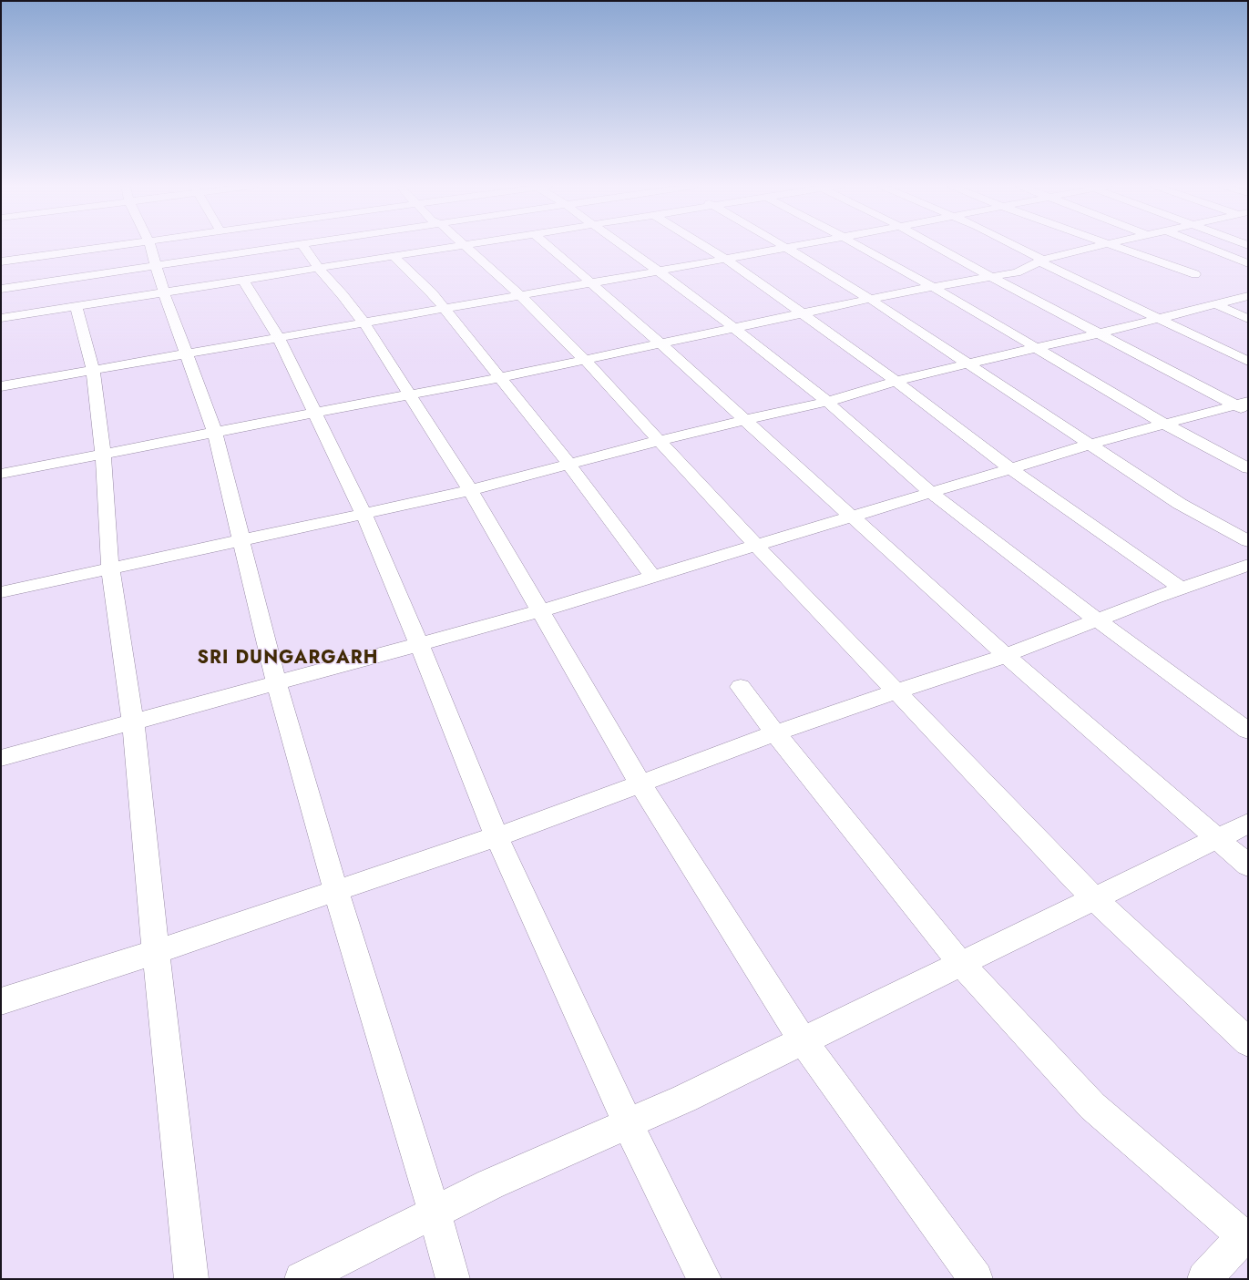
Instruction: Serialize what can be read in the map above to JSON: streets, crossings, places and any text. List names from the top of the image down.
{
  "districts": ["SRI DUNGARGARH"]
}
